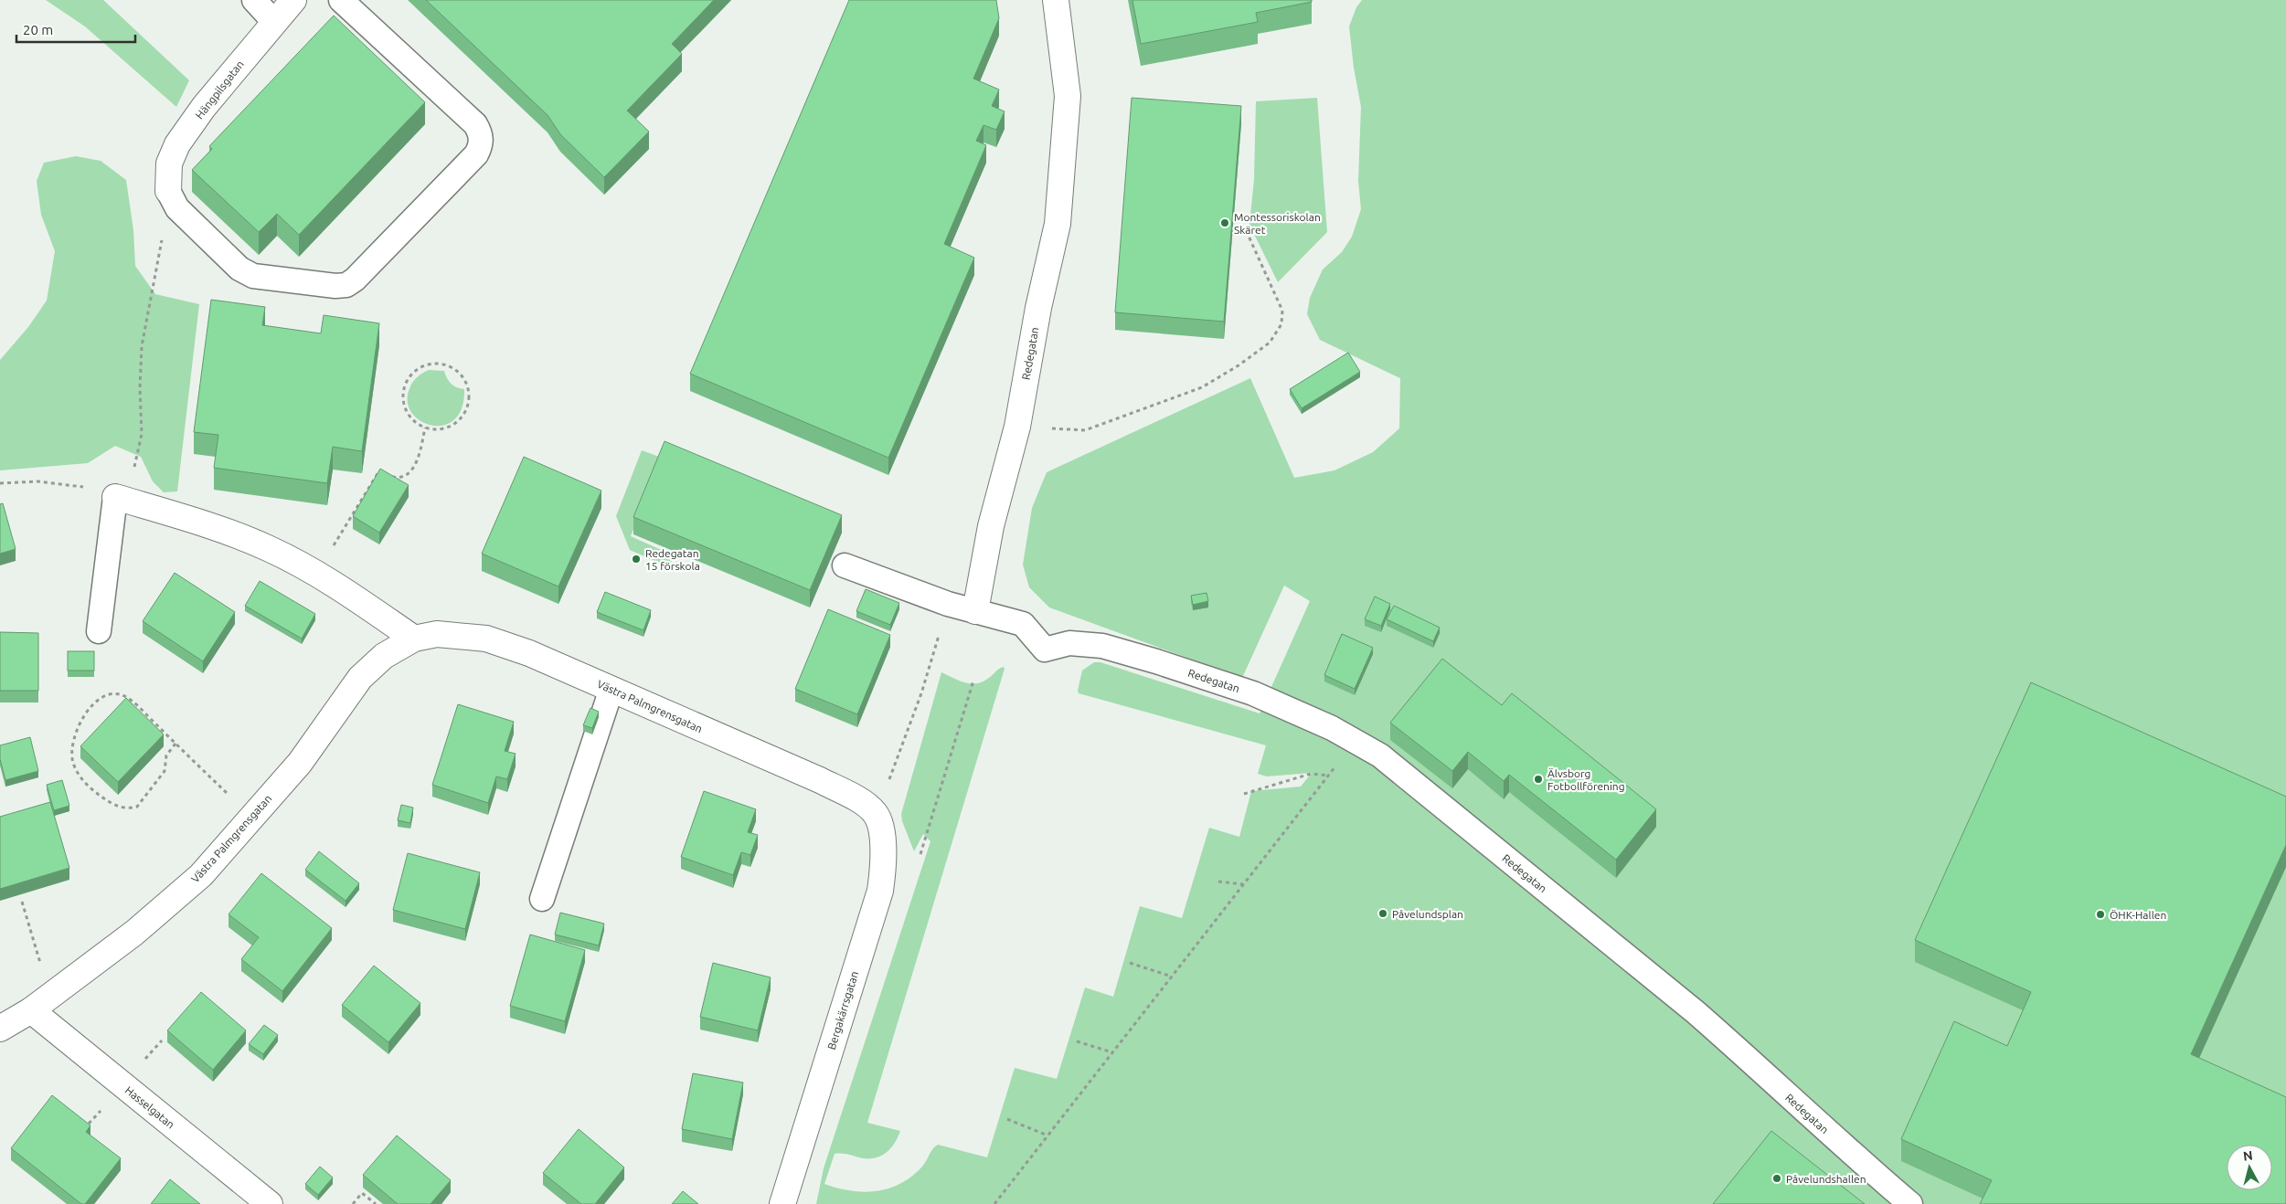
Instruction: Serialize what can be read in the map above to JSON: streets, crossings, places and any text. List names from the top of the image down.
{
  "streets": {
    "street": [
      "Hängpilsgatan",
      "Redegatan",
      "Västra Palmgrensgatan",
      "Bergakärrsgatan",
      "Hasselgatan"
    ]
  },
  "crossings": [
    ["Västra Palmgrensgatan", "Bergakärrsgatan"],
    ["Västra Palmgrensgatan", "Hasselgatan"]
  ],
  "places": [
    "Montessoriskolan Skäret",
    "Redegatan 15 förskola",
    "Älvsborg Fotbollförening",
    "Påvelundsplan",
    "ÖHK-Hallen",
    "Påvelundshallen"
  ],
  "scale_bar": "20 m",
  "north": "top"
}
